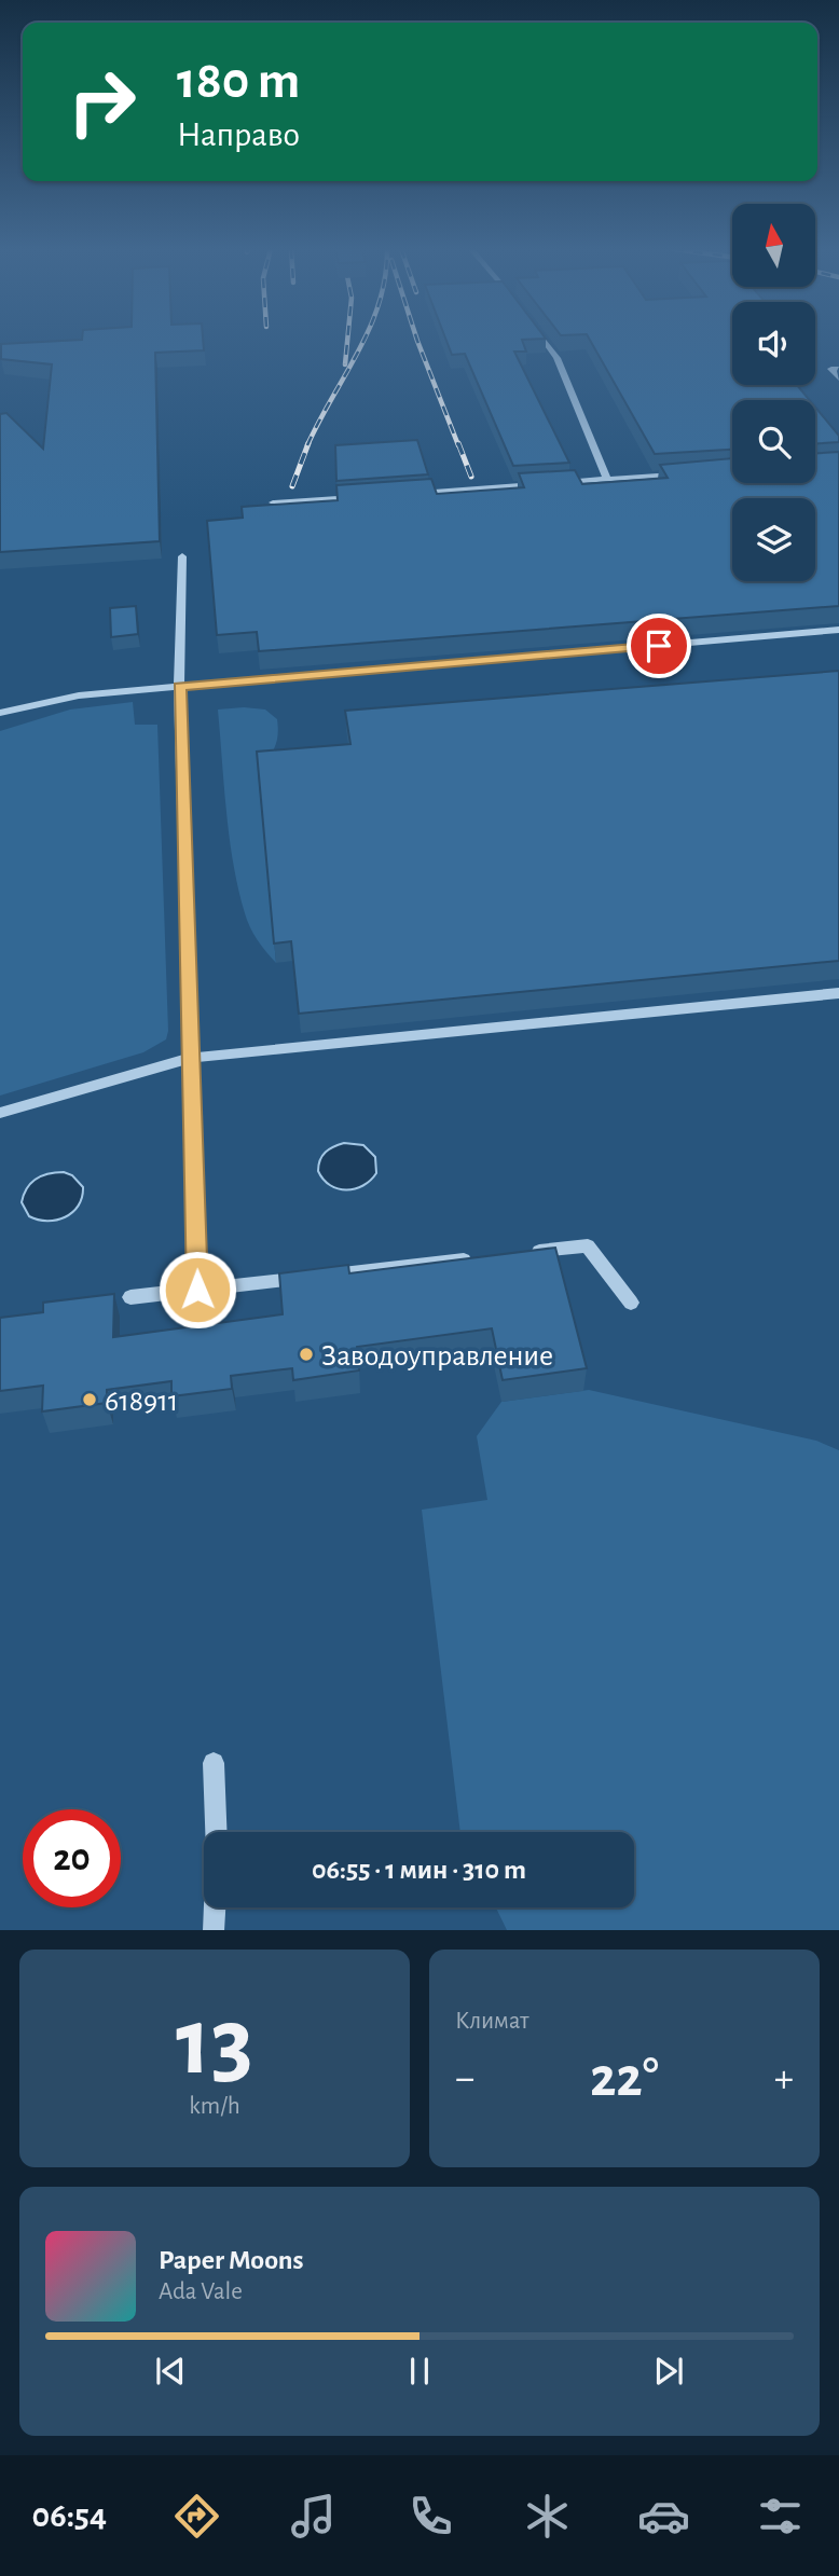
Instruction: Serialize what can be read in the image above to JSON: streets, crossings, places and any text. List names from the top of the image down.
{
  "places": ["Заводоуправление", "618911"],
  "north": "top",
  "page": {
    "turn": ["180 m", "Направо"],
    "limit": "20",
    "trip": "06:55 · 1 мин · 310 m",
    "tile": [
      ["13", "km/h"],
      "Климат"
    ],
    "heat": ["−", "22°", "+"],
    "song": ["Paper Moons", "Ada Vale"],
    "tabs": "06:54"
  }
}
